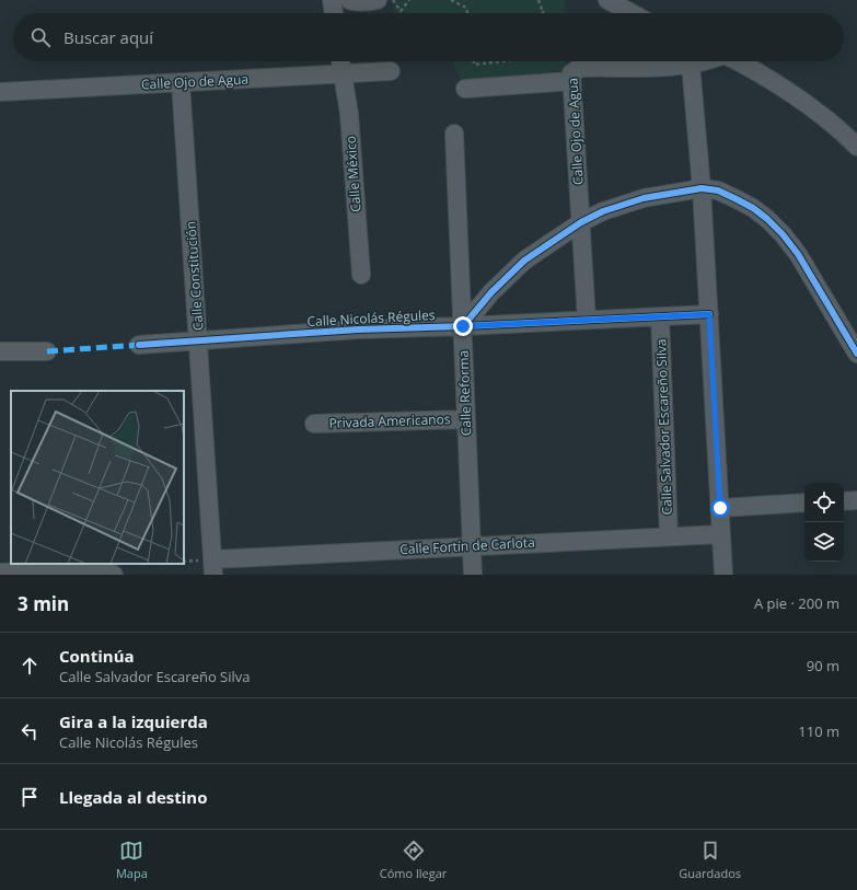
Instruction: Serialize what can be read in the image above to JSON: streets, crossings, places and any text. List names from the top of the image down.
{
  "streets": {
    "street": [
      "Calle Ojo de Agua",
      "Calle México",
      "Calle Constitución",
      "Calle Nicolás Régules",
      "Calle Reforma",
      "Privada Americanos",
      "Calle Salvador Escareño Silva",
      "Calle Fortín de Carlota"
    ]
  },
  "crossings": [
    ["Calle Ojo de Agua", "Calle México"],
    ["Calle Ojo de Agua", "Calle Constitución"],
    ["Calle Ojo de Agua", "Calle Nicolás Régules"],
    ["Calle Constitución", "Calle Nicolás Régules"],
    ["Calle Constitución", "Calle Fortín de Carlota"],
    ["Calle Nicolás Régules", "Calle Reforma"],
    ["Calle Nicolás Régules", "Calle Salvador Escareño Silva"],
    ["Calle Reforma", "Privada Americanos"],
    ["Calle Reforma", "Calle Fortín de Carlota"],
    ["Calle Salvador Escareño Silva", "Calle Fortín de Carlota"]
  ],
  "page": {
    "search": "Buscar aquí",
    "heading": ["3 min", "A pie · 200 m"],
    "list": [
      ["Continúa", "Calle Salvador Escareño Silva", "90 m"],
      ["Gira a la izquierda", "Calle Nicolás Régules", "110 m"],
      "Llegada al destino"
    ],
    "nav": ["Mapa", "Cómo llegar", "Guardados"]
  }
}
